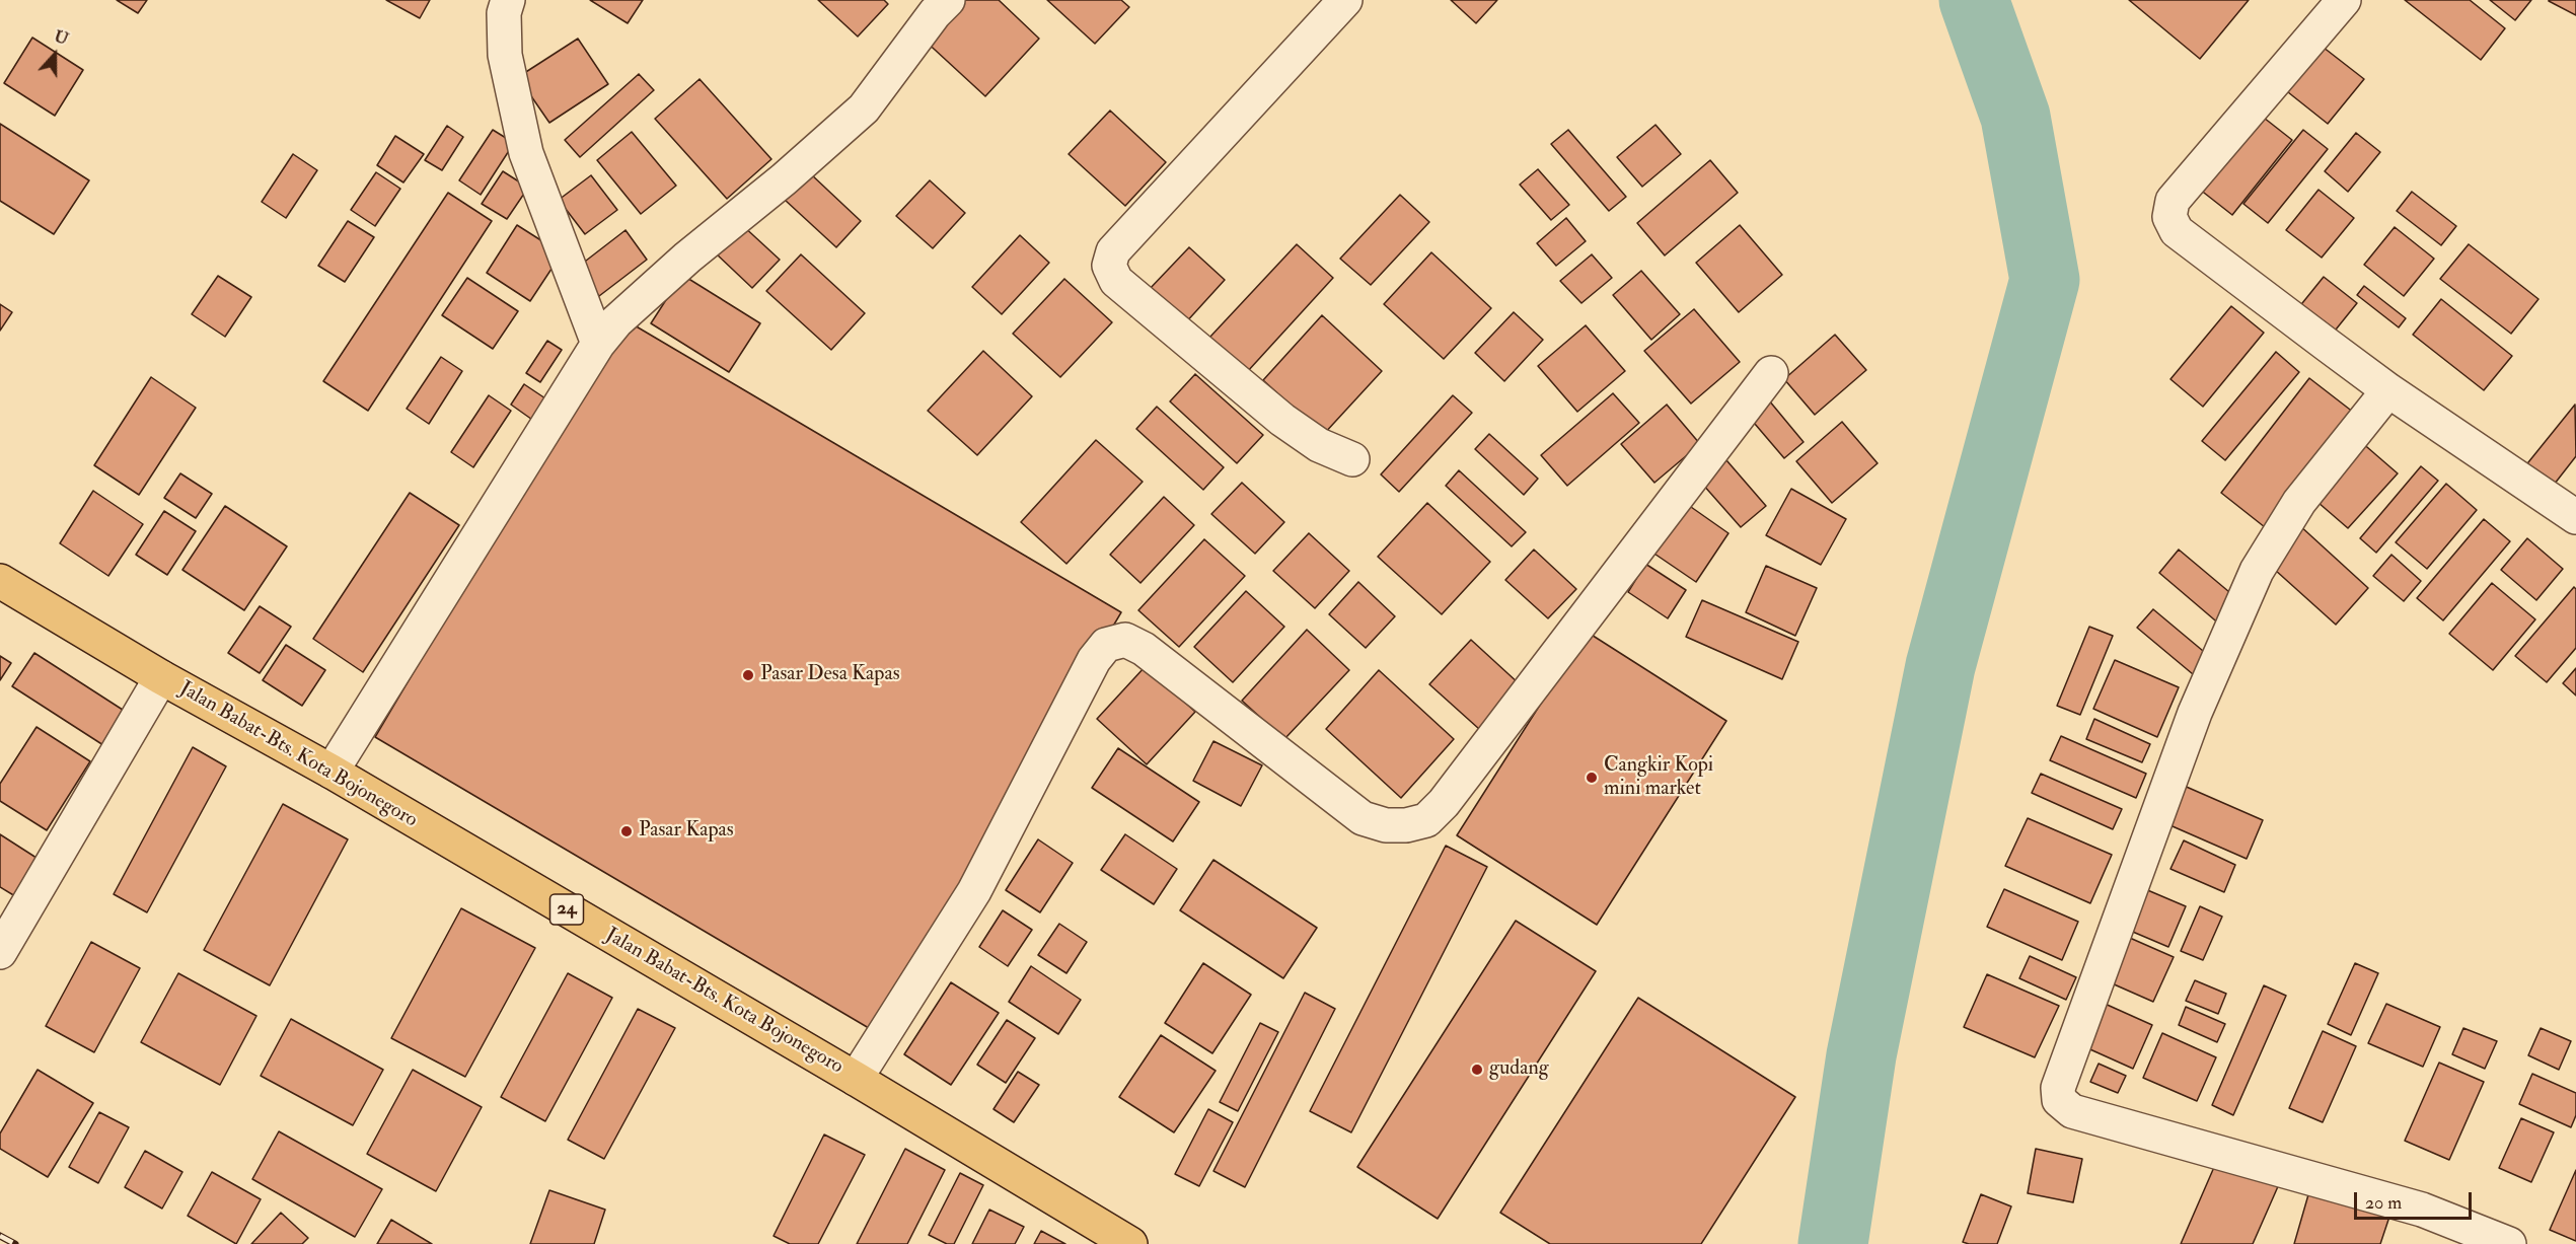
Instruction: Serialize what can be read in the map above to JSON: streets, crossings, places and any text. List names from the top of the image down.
{
  "streets": {
    "highway": ["Jalan Babat-Bts. Kota Bojonegoro", "24"]
  },
  "places": [
    "Pasar Desa Kapas",
    "Cangkir Kopi mini market",
    "Pasar Kapas",
    "gudang"
  ],
  "scale_bar": "20 m",
  "north": "top"
}
